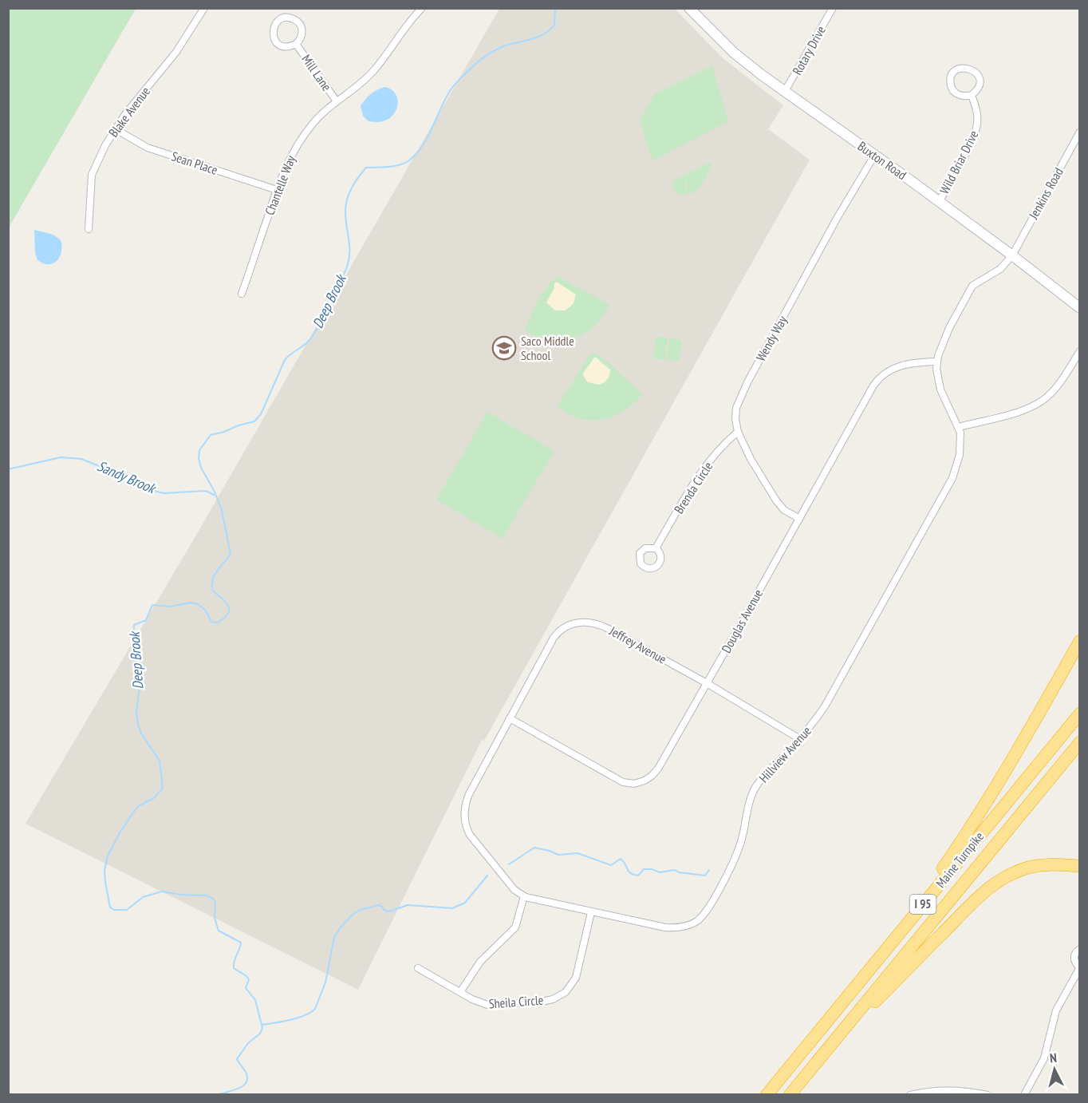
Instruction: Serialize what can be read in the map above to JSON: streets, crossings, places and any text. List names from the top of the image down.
{
  "streets": {
    "highway": ["Maine Turnpike", "I 95"],
    "main road": ["Buxton Road"],
    "street": [
      "Rotary Drive",
      "Mill Lane",
      "Blake Avenue",
      "Wild Briar Drive",
      "Sean Place",
      "Chantelle Way",
      "Jenkins Road",
      "Wendy Way",
      "Brenda Circle",
      "Douglas Avenue",
      "Jeffrey Avenue",
      "Hillview Avenue",
      "Sheila Circle"
    ]
  },
  "crossings": [
    ["Rotary Drive", "Buxton Road"],
    ["Mill Lane", "Chantelle Way"],
    ["Blake Avenue", "Sean Place"],
    ["Buxton Road", "Wild Briar Drive"],
    ["Buxton Road", "Jenkins Road"],
    ["Buxton Road", "Wendy Way"],
    ["Buxton Road", "Hillview Avenue"],
    ["Sean Place", "Chantelle Way"],
    ["Jenkins Road", "Hillview Avenue"],
    ["Wendy Way", "Brenda Circle"],
    ["Wendy Way", "Douglas Avenue"],
    ["Douglas Avenue", "Jeffrey Avenue"],
    ["Douglas Avenue", "Hillview Avenue"],
    ["Jeffrey Avenue", "Hillview Avenue"],
    ["Hillview Avenue", "Sheila Circle"]
  ],
  "water": ["Deep Brook", "Sandy Brook"],
  "places": {
    "school or university": ["Saco Middle School"]
  },
  "north": "top"
}
